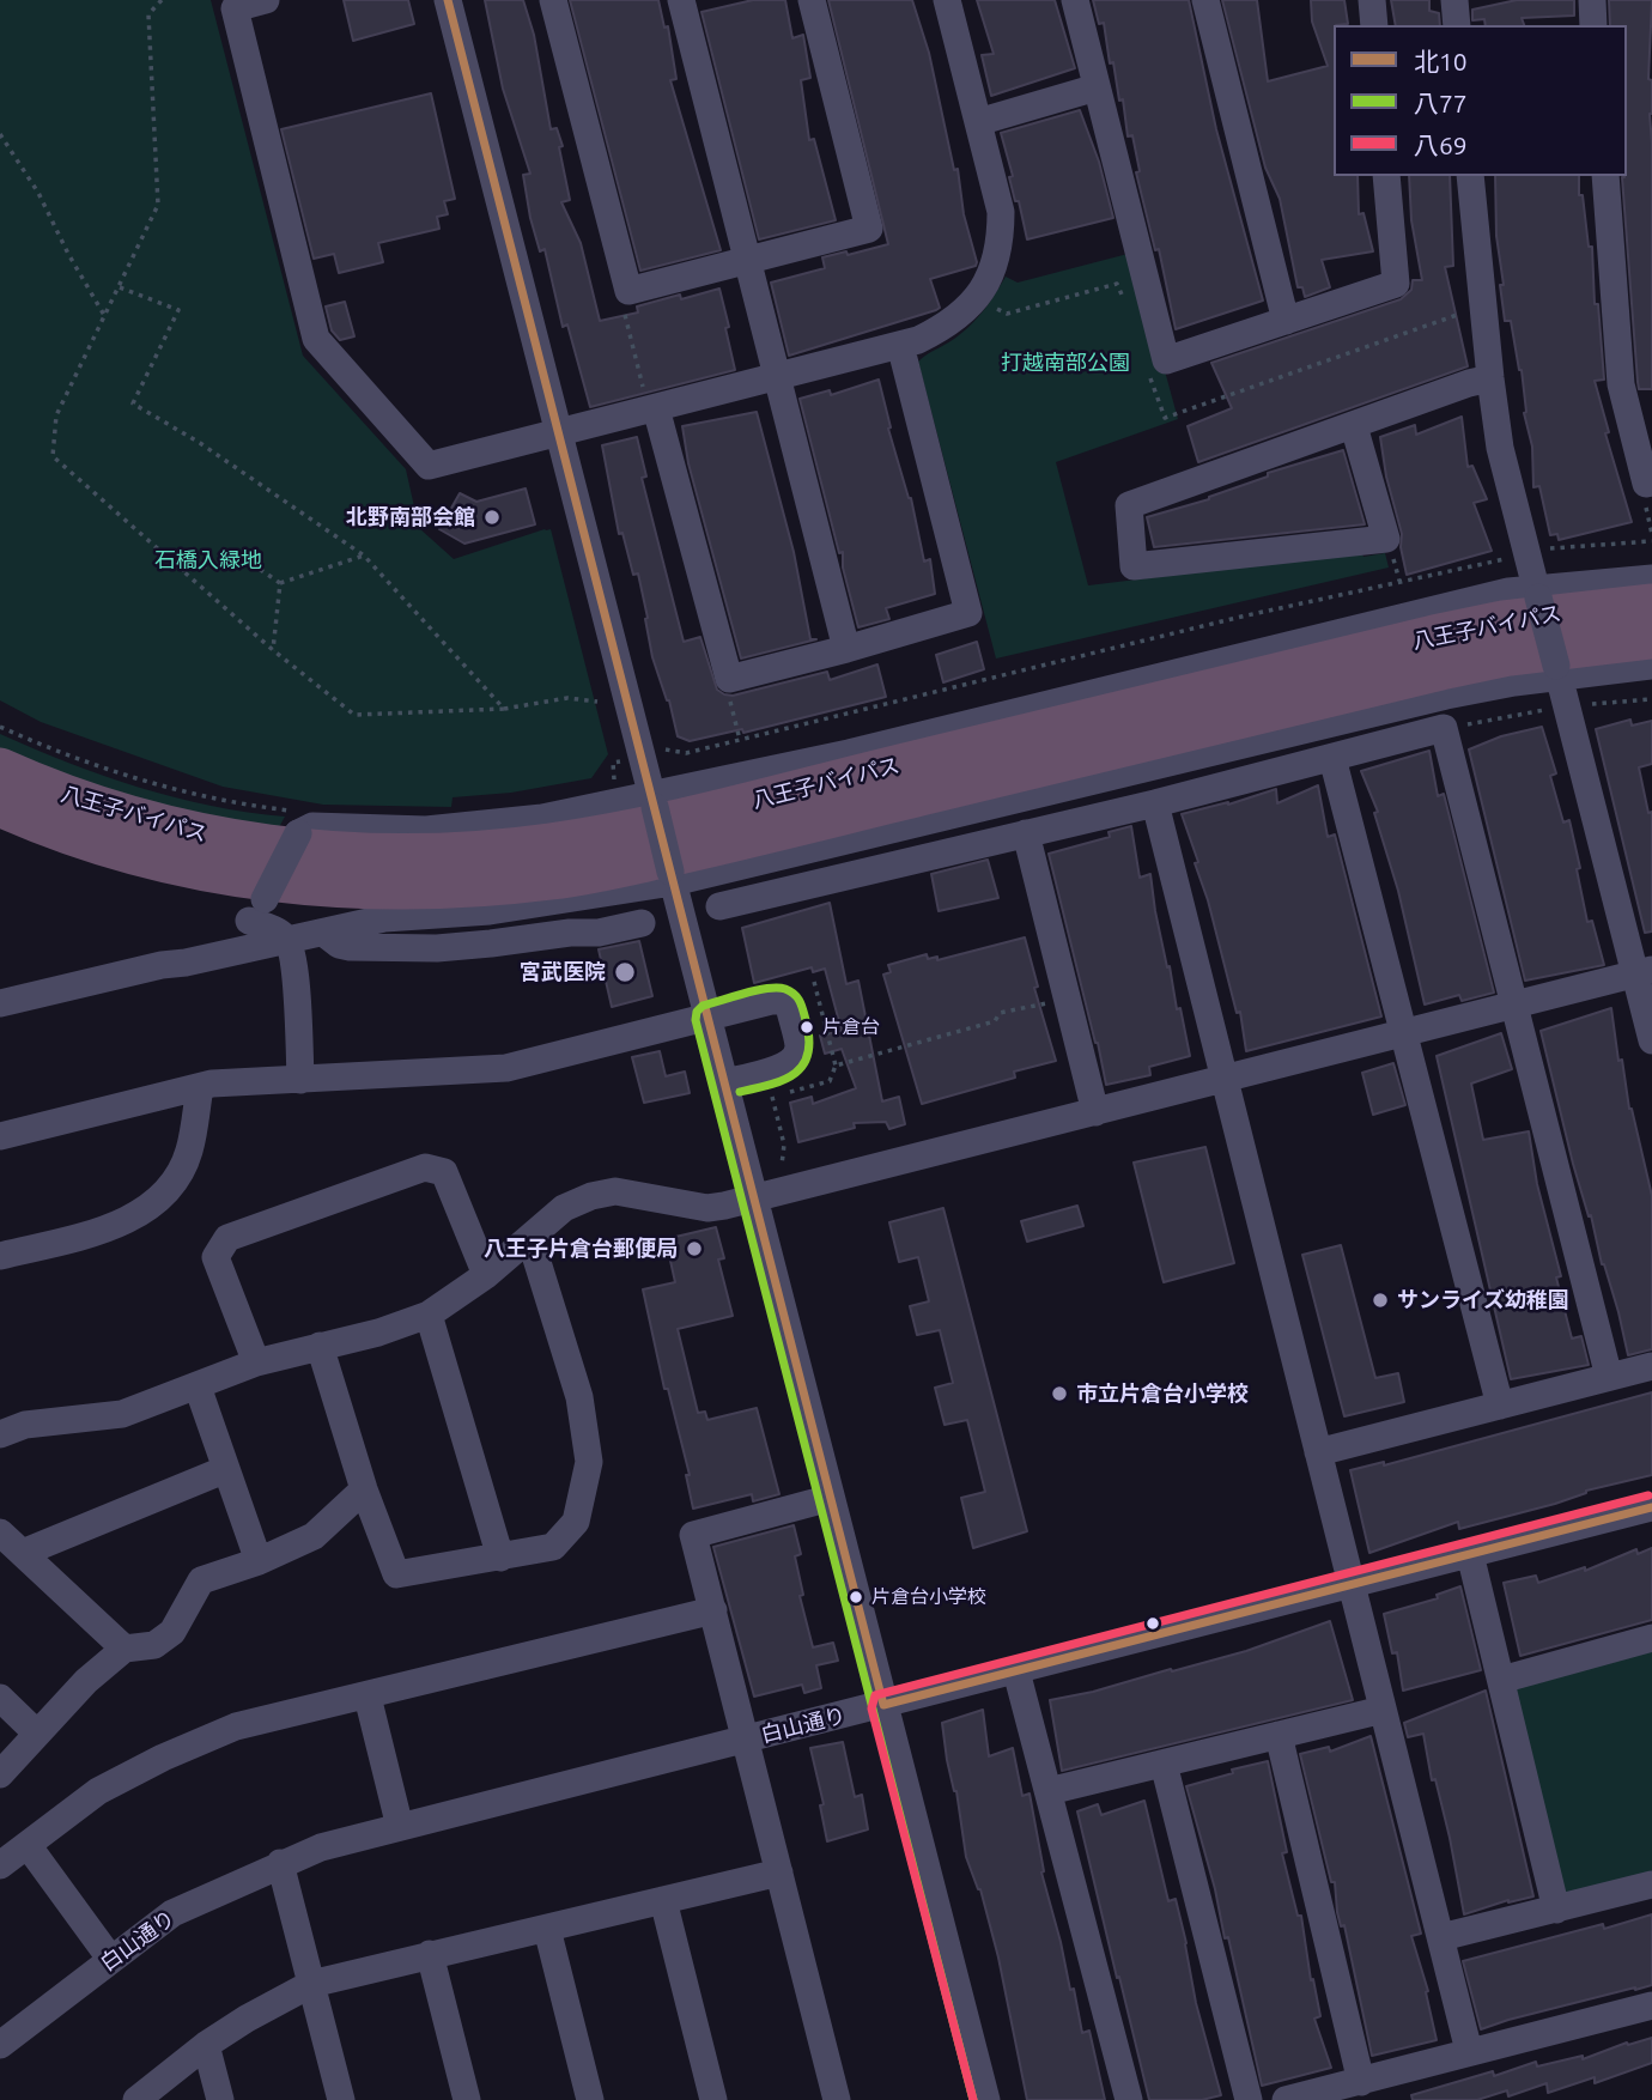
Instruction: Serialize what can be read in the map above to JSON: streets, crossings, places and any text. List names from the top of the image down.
{
  "streets": {
    "highway": ["八王子バイパス"],
    "street": ["白山通り"]
  },
  "parks": ["打越南部公園", "石橋入緑地"],
  "places": [
    "北野南部会館",
    "宮武医院",
    "片倉台",
    "八王子片倉台郵便局",
    "サンライズ幼稚園",
    "市立片倉台小学校",
    "片倉台小学校"
  ],
  "lines": ["transit line 北10", "transit line 八77", "transit line 八69"],
  "legend": ["北10", "八77", "八69"]
}
